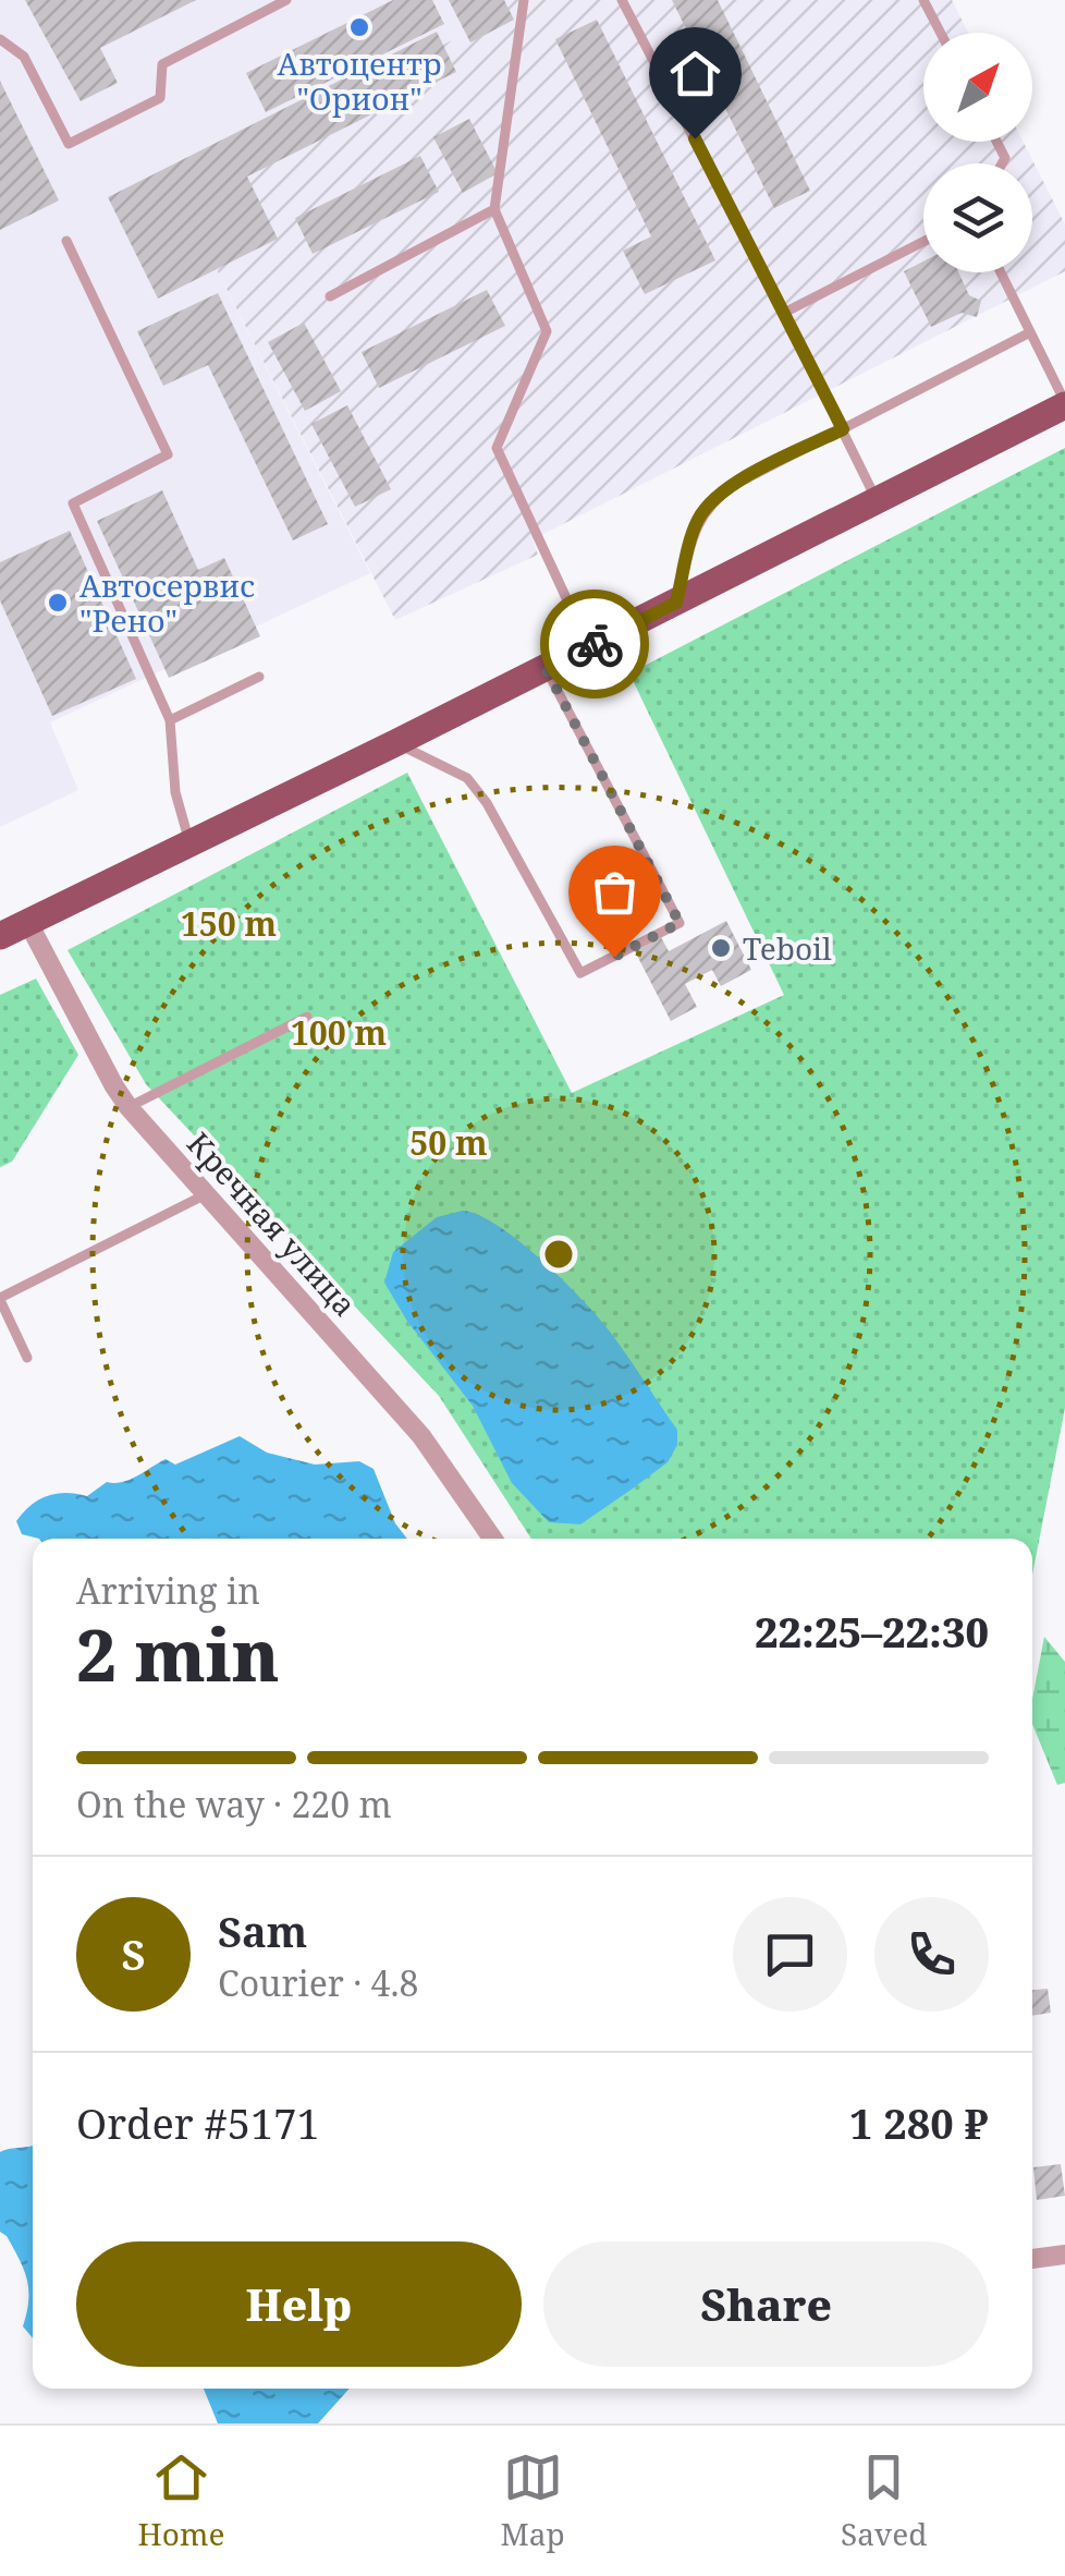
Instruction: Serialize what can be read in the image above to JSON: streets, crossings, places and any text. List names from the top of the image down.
{
  "streets": {
    "street": ["Кречная улица"]
  },
  "places": ["Автоцентр \"Орион\"", "Автосервис \"Рено\"", "Teboil"],
  "north": "top right",
  "page": {
    "heading": ["2 min", "Arriving in", "22:25–22:30"],
    "panel": [
      "Sam",
      "Courier · 4.8",
      "Order #5171",
      "1 280 ₽"
    ],
    "bar": "On the way · 220 m",
    "round": "S",
    "buttons": ["Help", "Share"],
    "tabs": ["Home", "Map", "Saved"]
  },
  "rings": ["150 m", "100 m", "50 m"]
}
